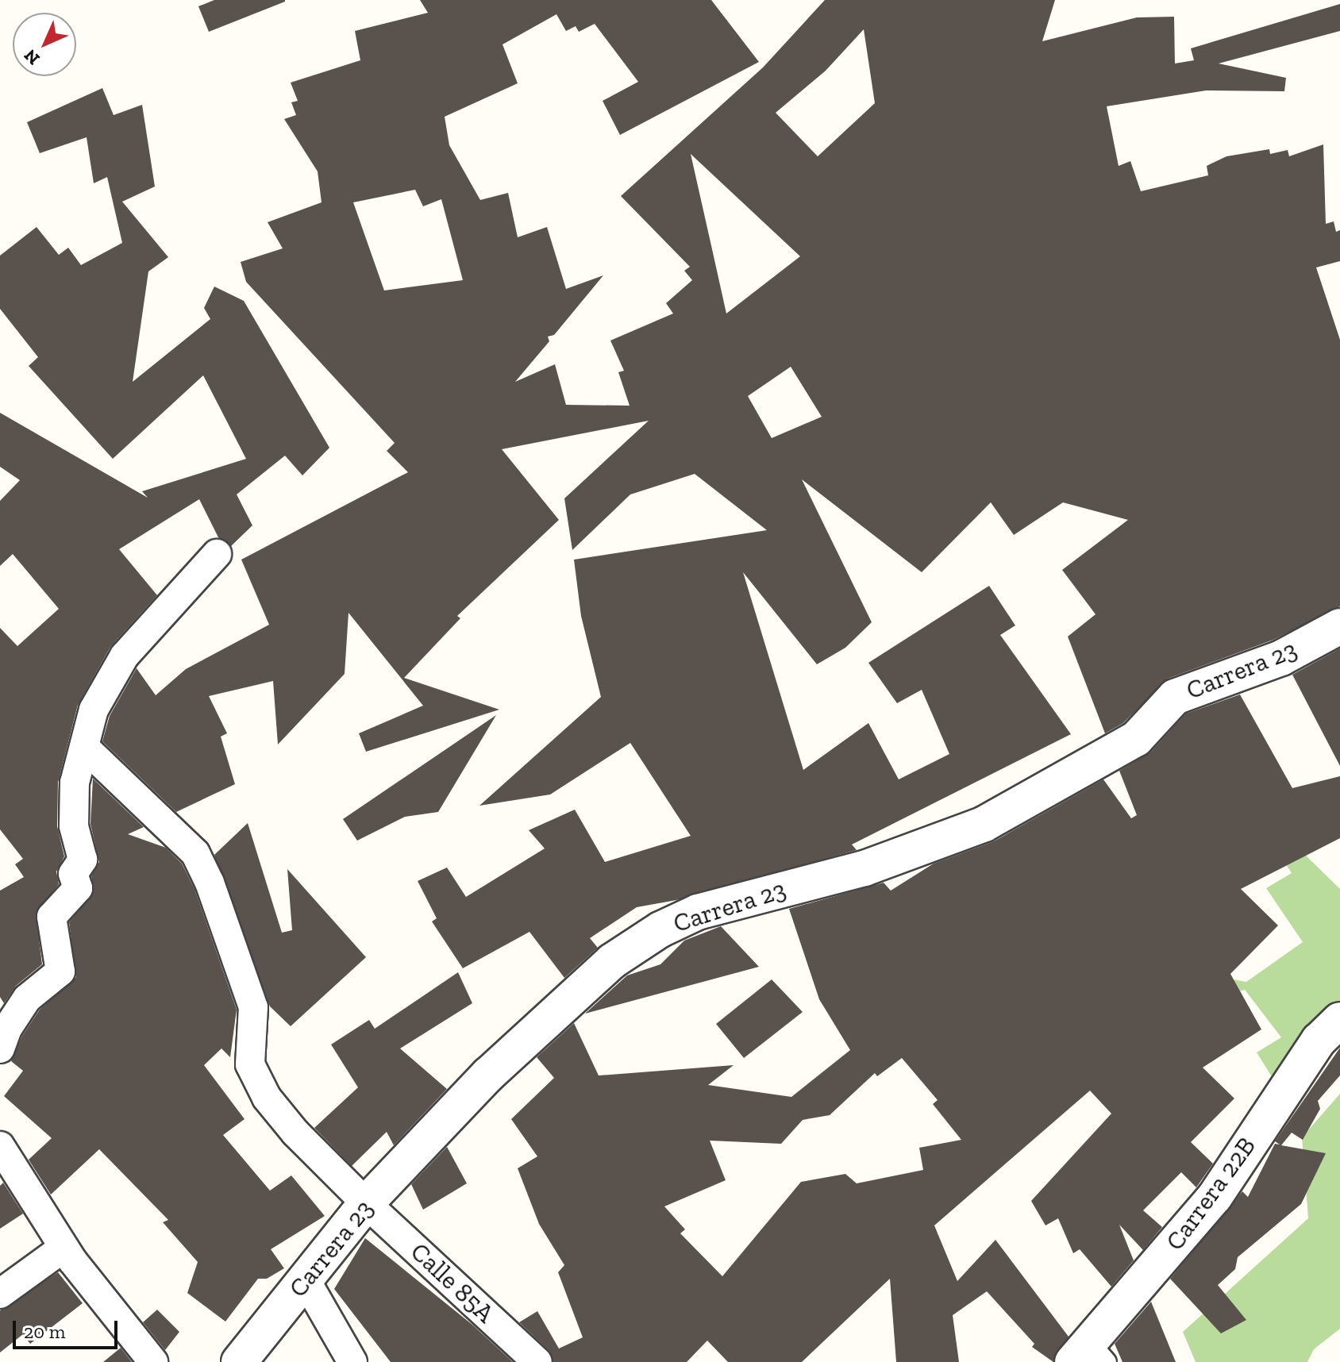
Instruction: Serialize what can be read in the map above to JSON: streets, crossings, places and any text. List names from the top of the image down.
{
  "streets": {
    "street": ["Carrera 23", "Carrera 22B", "Calle 85A"]
  },
  "crossings": [
    ["Carrera 23", "Calle 85A"]
  ],
  "scale_bar": "20 m",
  "north": "bottom left"
}
